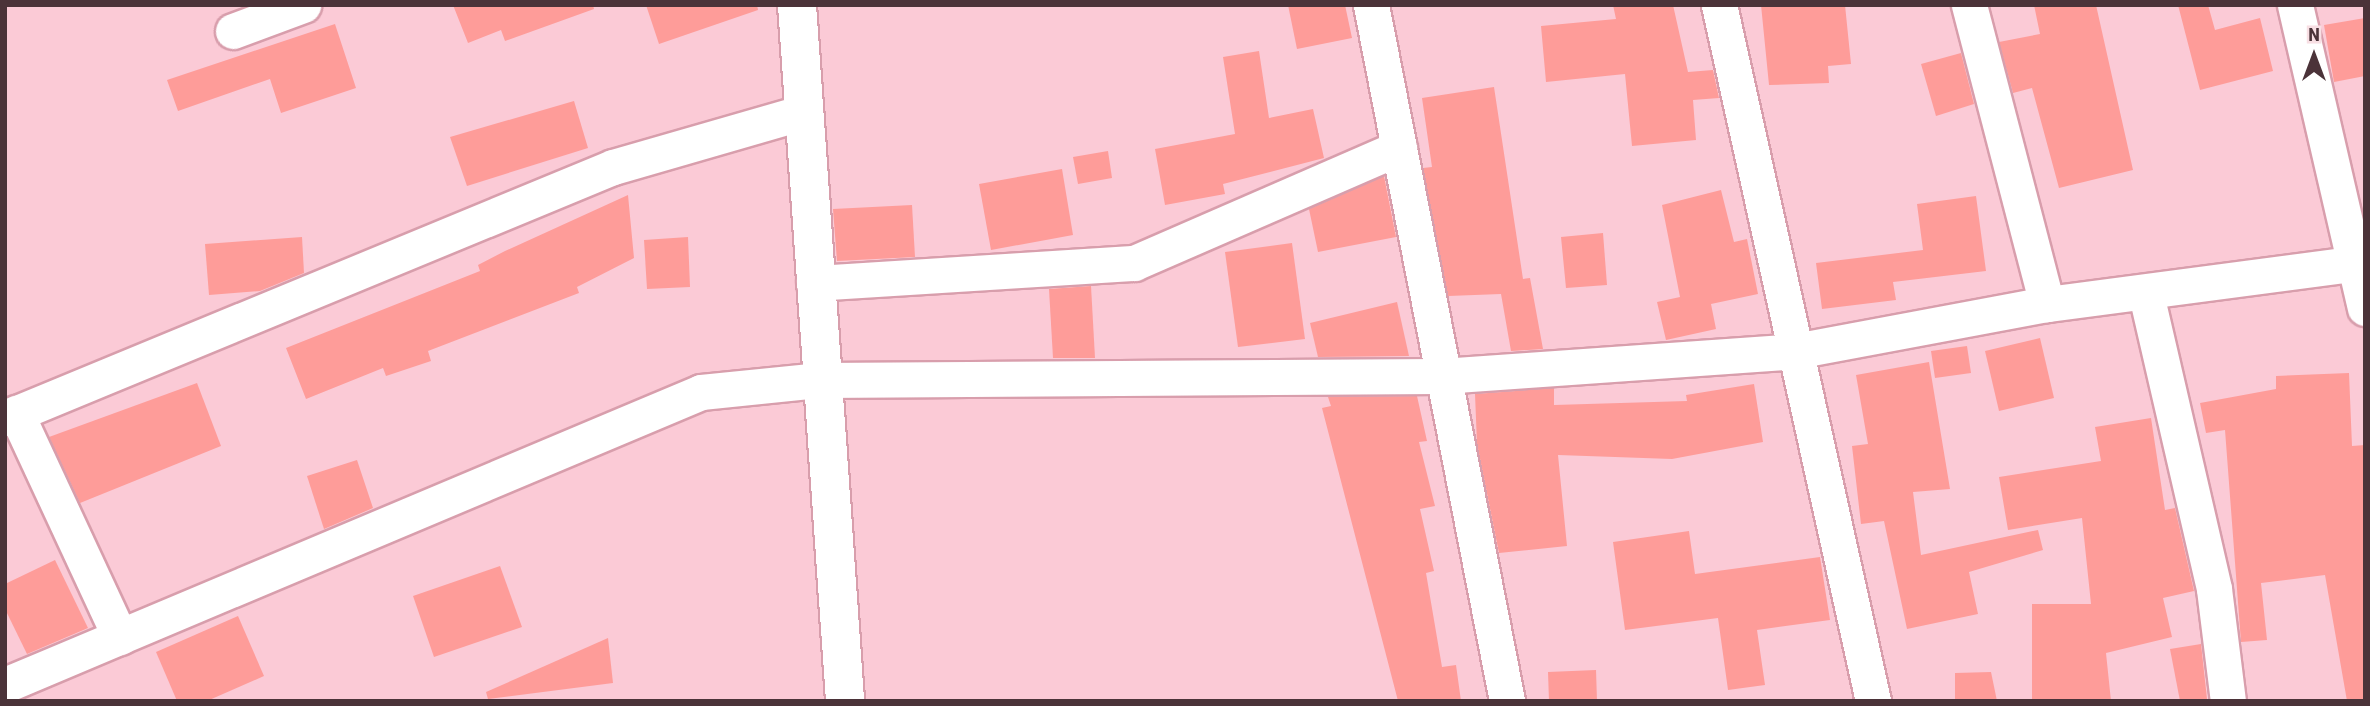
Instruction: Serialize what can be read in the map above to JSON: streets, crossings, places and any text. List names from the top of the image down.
{
  "north": "top"
}
